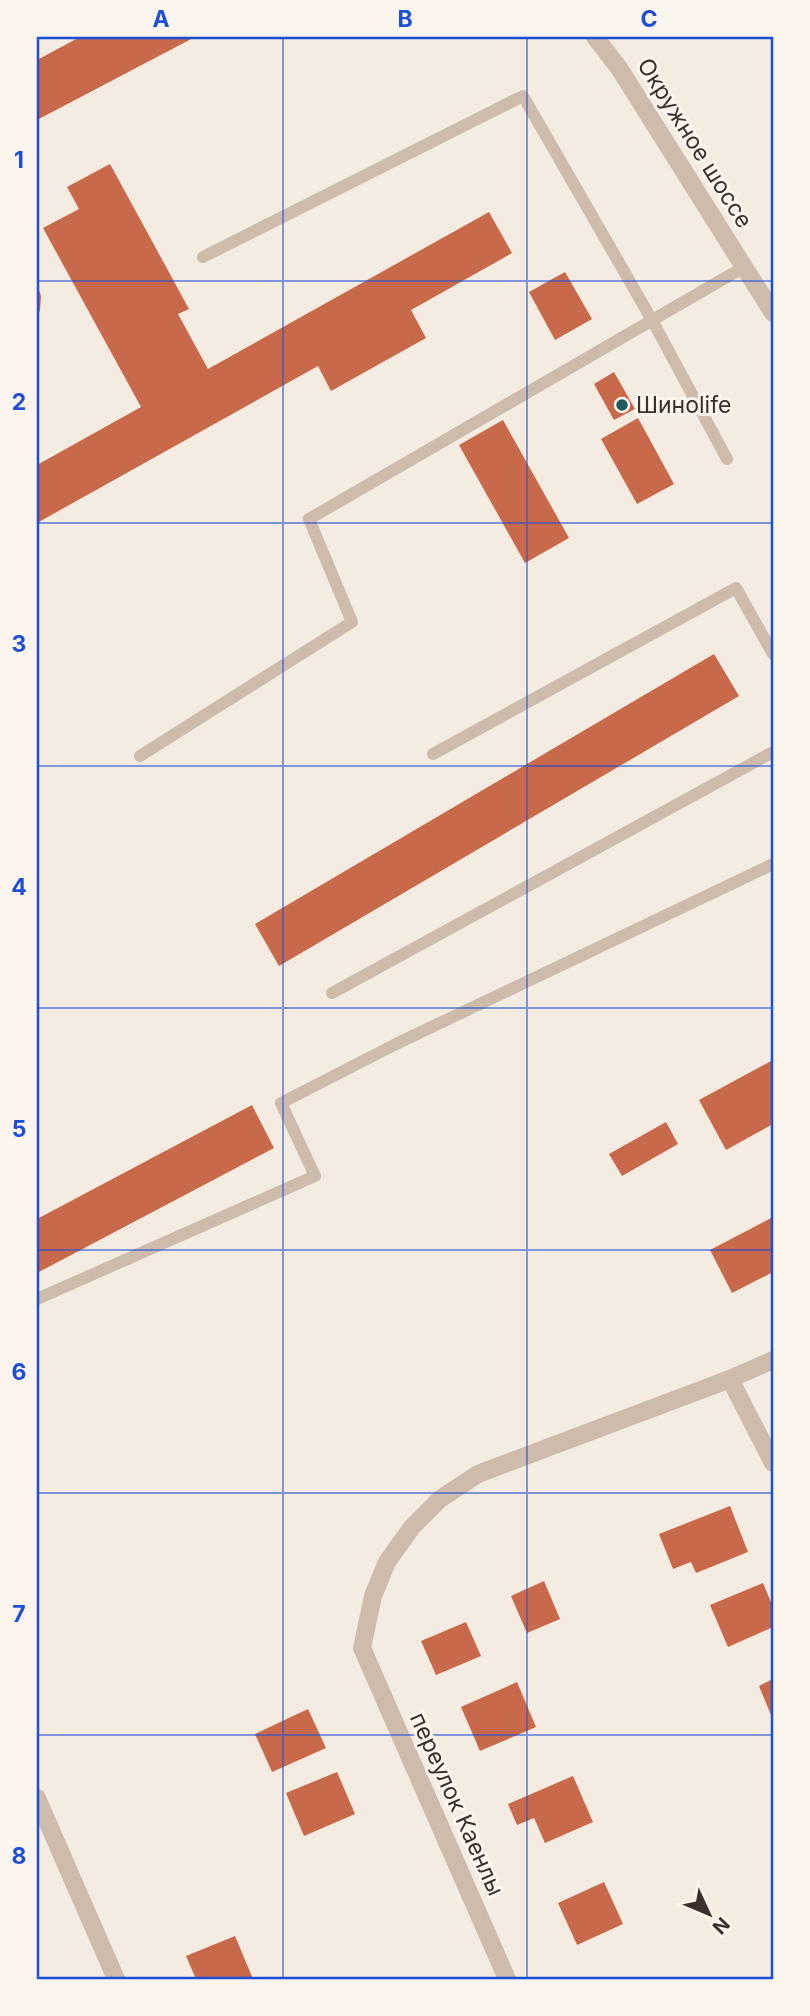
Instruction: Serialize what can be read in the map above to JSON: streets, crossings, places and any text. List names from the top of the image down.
{
  "streets": {
    "street": ["Окружное шоссе", "переулок Каенлы"]
  },
  "places": ["Шиноlife"],
  "north": "bottom right",
  "grid": {
    "columns": ["A", "B", "C"],
    "rows": [
      "1",
      "2",
      "3",
      "4",
      "5",
      "6",
      "7",
      "8"
    ]
  }
}
